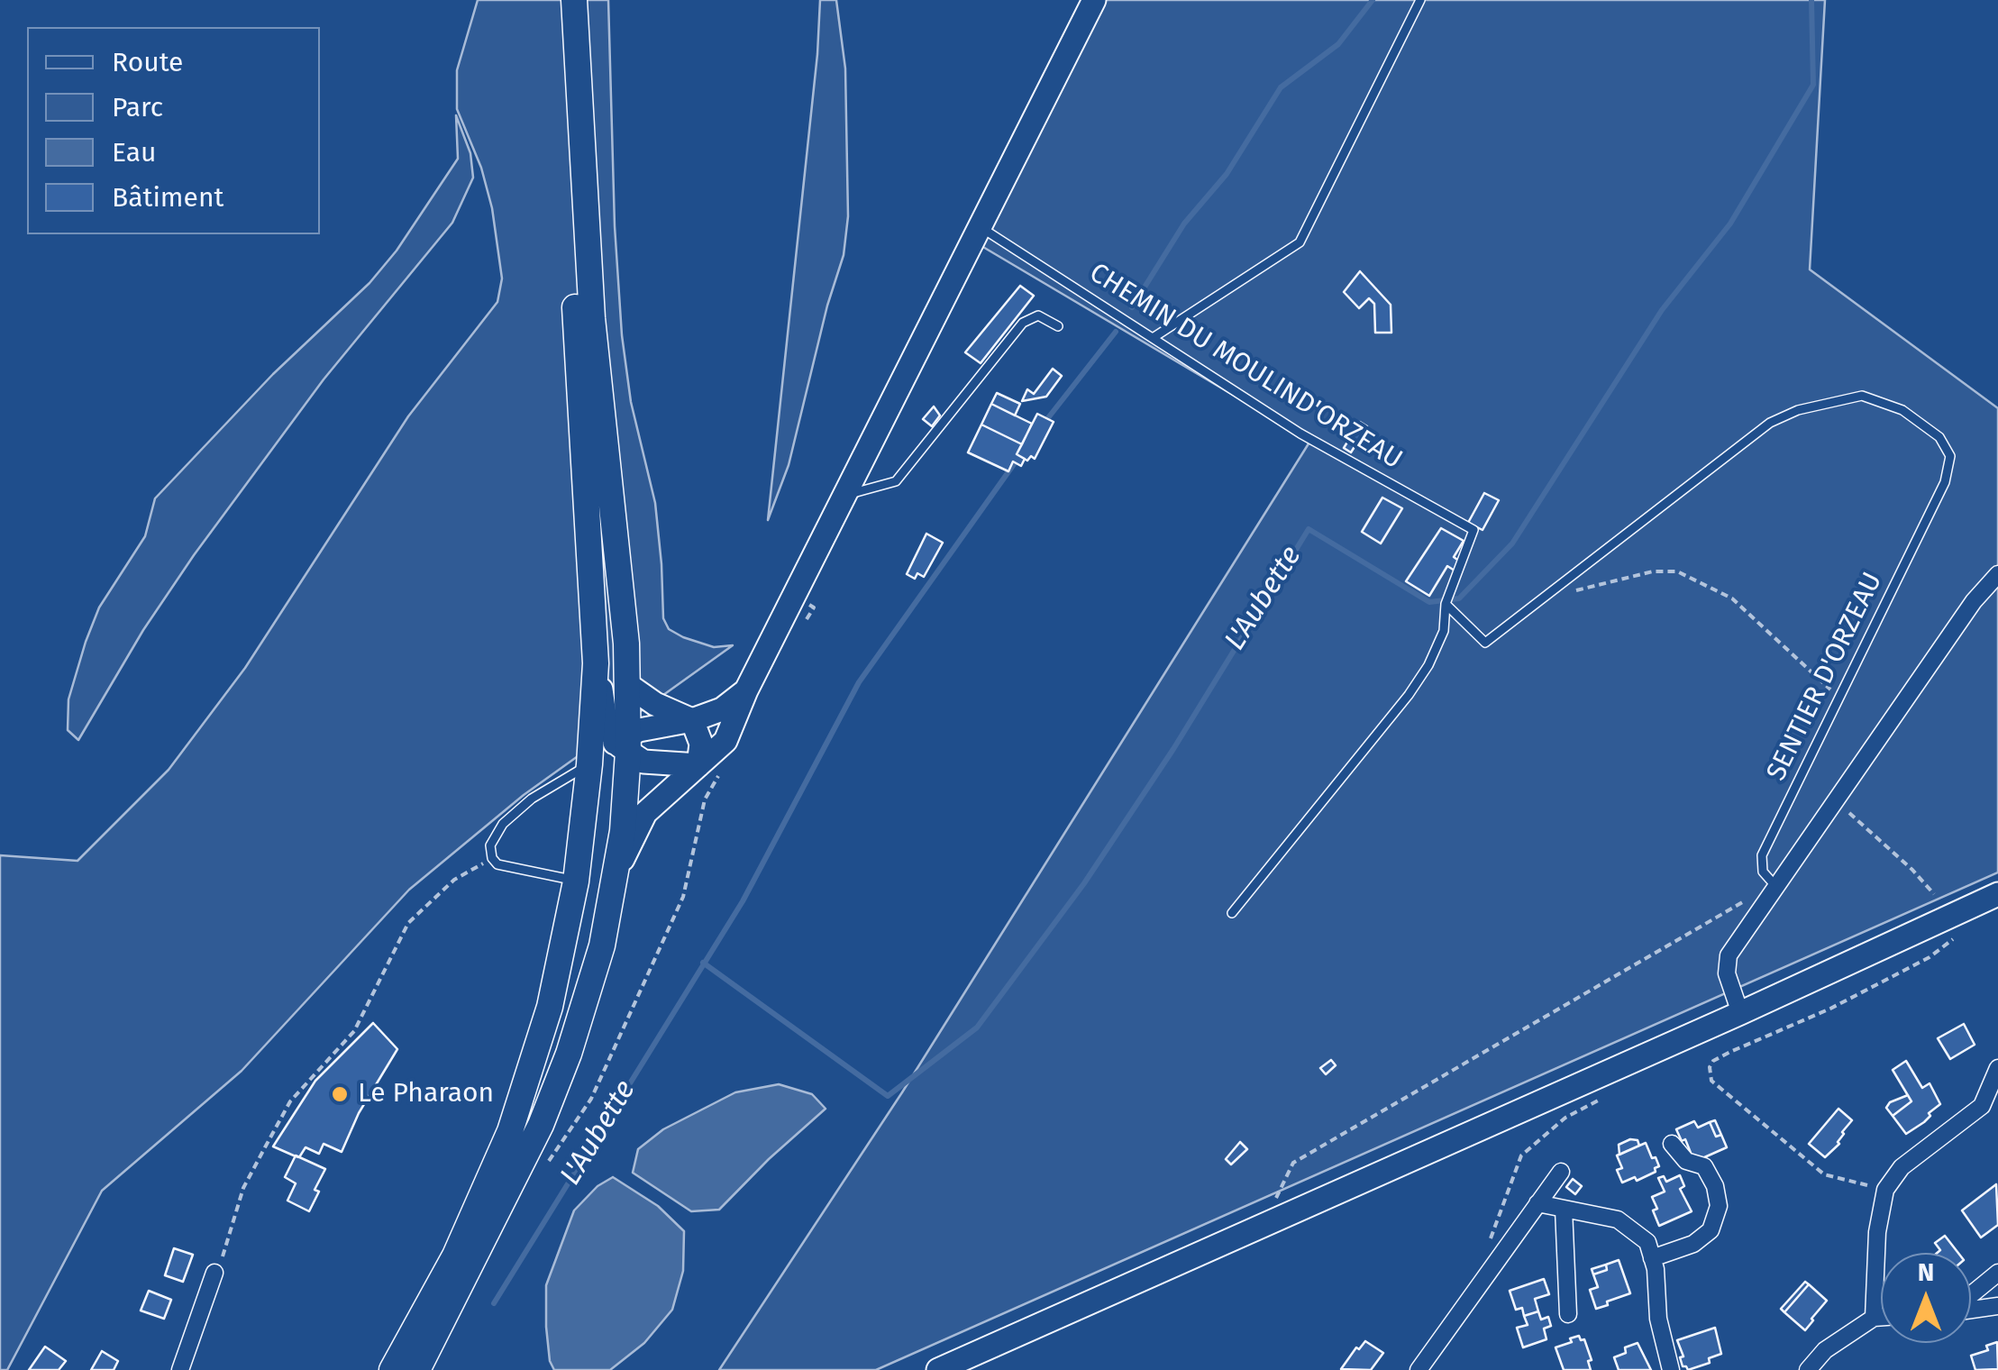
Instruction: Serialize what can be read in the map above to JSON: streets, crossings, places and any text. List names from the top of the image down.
{
  "streets": {
    "lane": ["CHEMIN DU MOULIND'ORZEAU", "SENTIER D'ORZEAU"]
  },
  "crossings": [
    ["CHEMIN DU MOULIND'ORZEAU", "SENTIER D'ORZEAU"]
  ],
  "water": ["L'Aubette"],
  "places": ["Le Pharaon"],
  "legend": [
    "Route",
    "Parc",
    "Eau",
    "Bâtiment"
  ],
  "north": "top"
}
